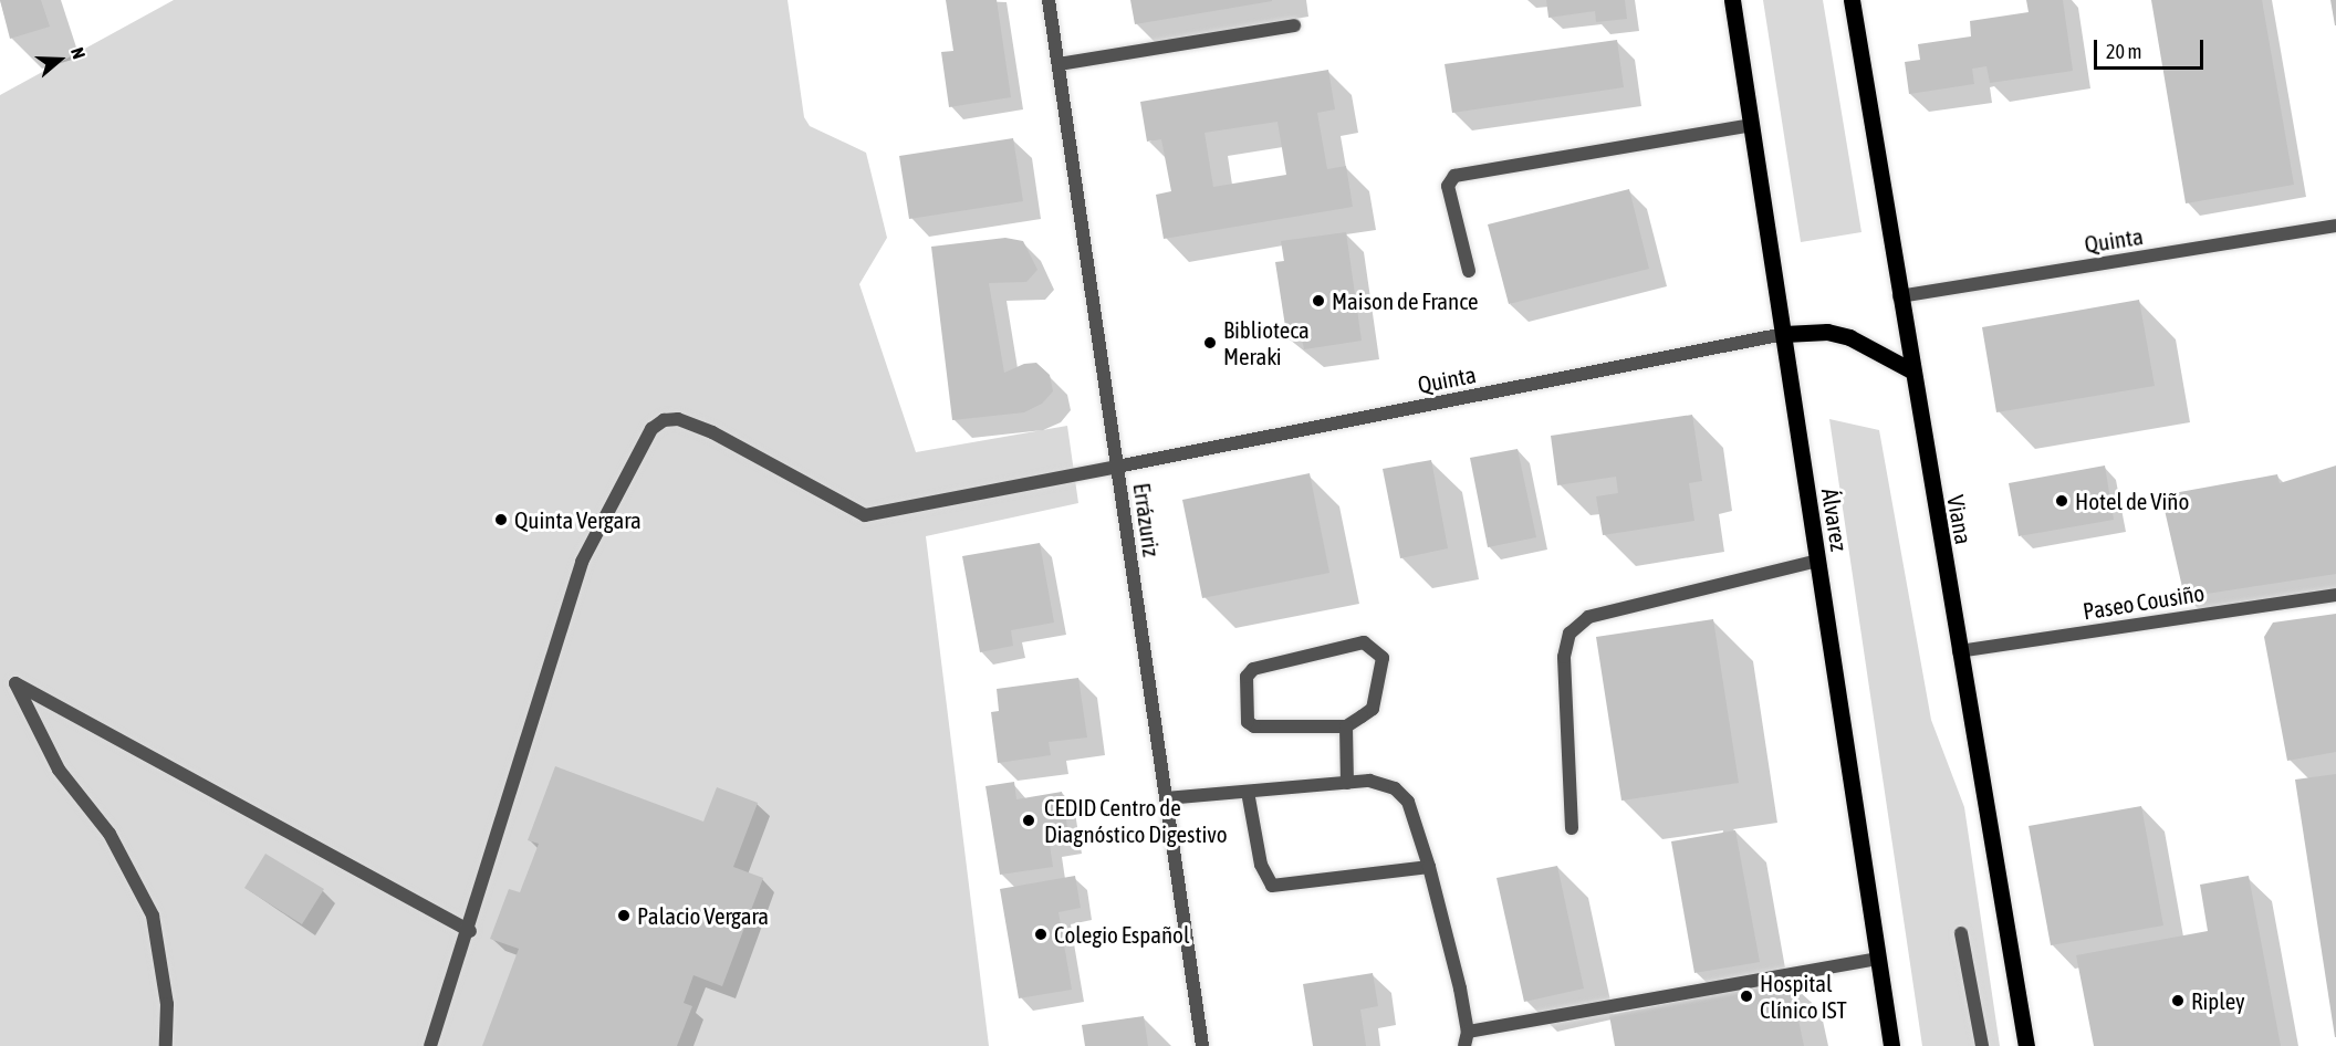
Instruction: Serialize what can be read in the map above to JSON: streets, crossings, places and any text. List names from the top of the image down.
{
  "streets": {
    "main road": ["Álvarez", "Viana"],
    "street": ["Quinta", "Errázuriz", "Paseo Cousiño"]
  },
  "crossings": [
    ["Quinta", "Errázuriz"],
    ["Quinta", "Álvarez"],
    ["Quinta", "Viana"],
    ["Viana", "Paseo Cousiño"]
  ],
  "places": [
    "Maison de France",
    "Biblioteca Meraki",
    "Hotel de Viño",
    "Quinta Vergara",
    "CEDID Centro de Diagnóstico Digestivo",
    "Palacio Vergara",
    "Colegio Español",
    "Hospital Clínico IST",
    "Ripley"
  ],
  "scale_bar": "20 m",
  "north": "right"
}
